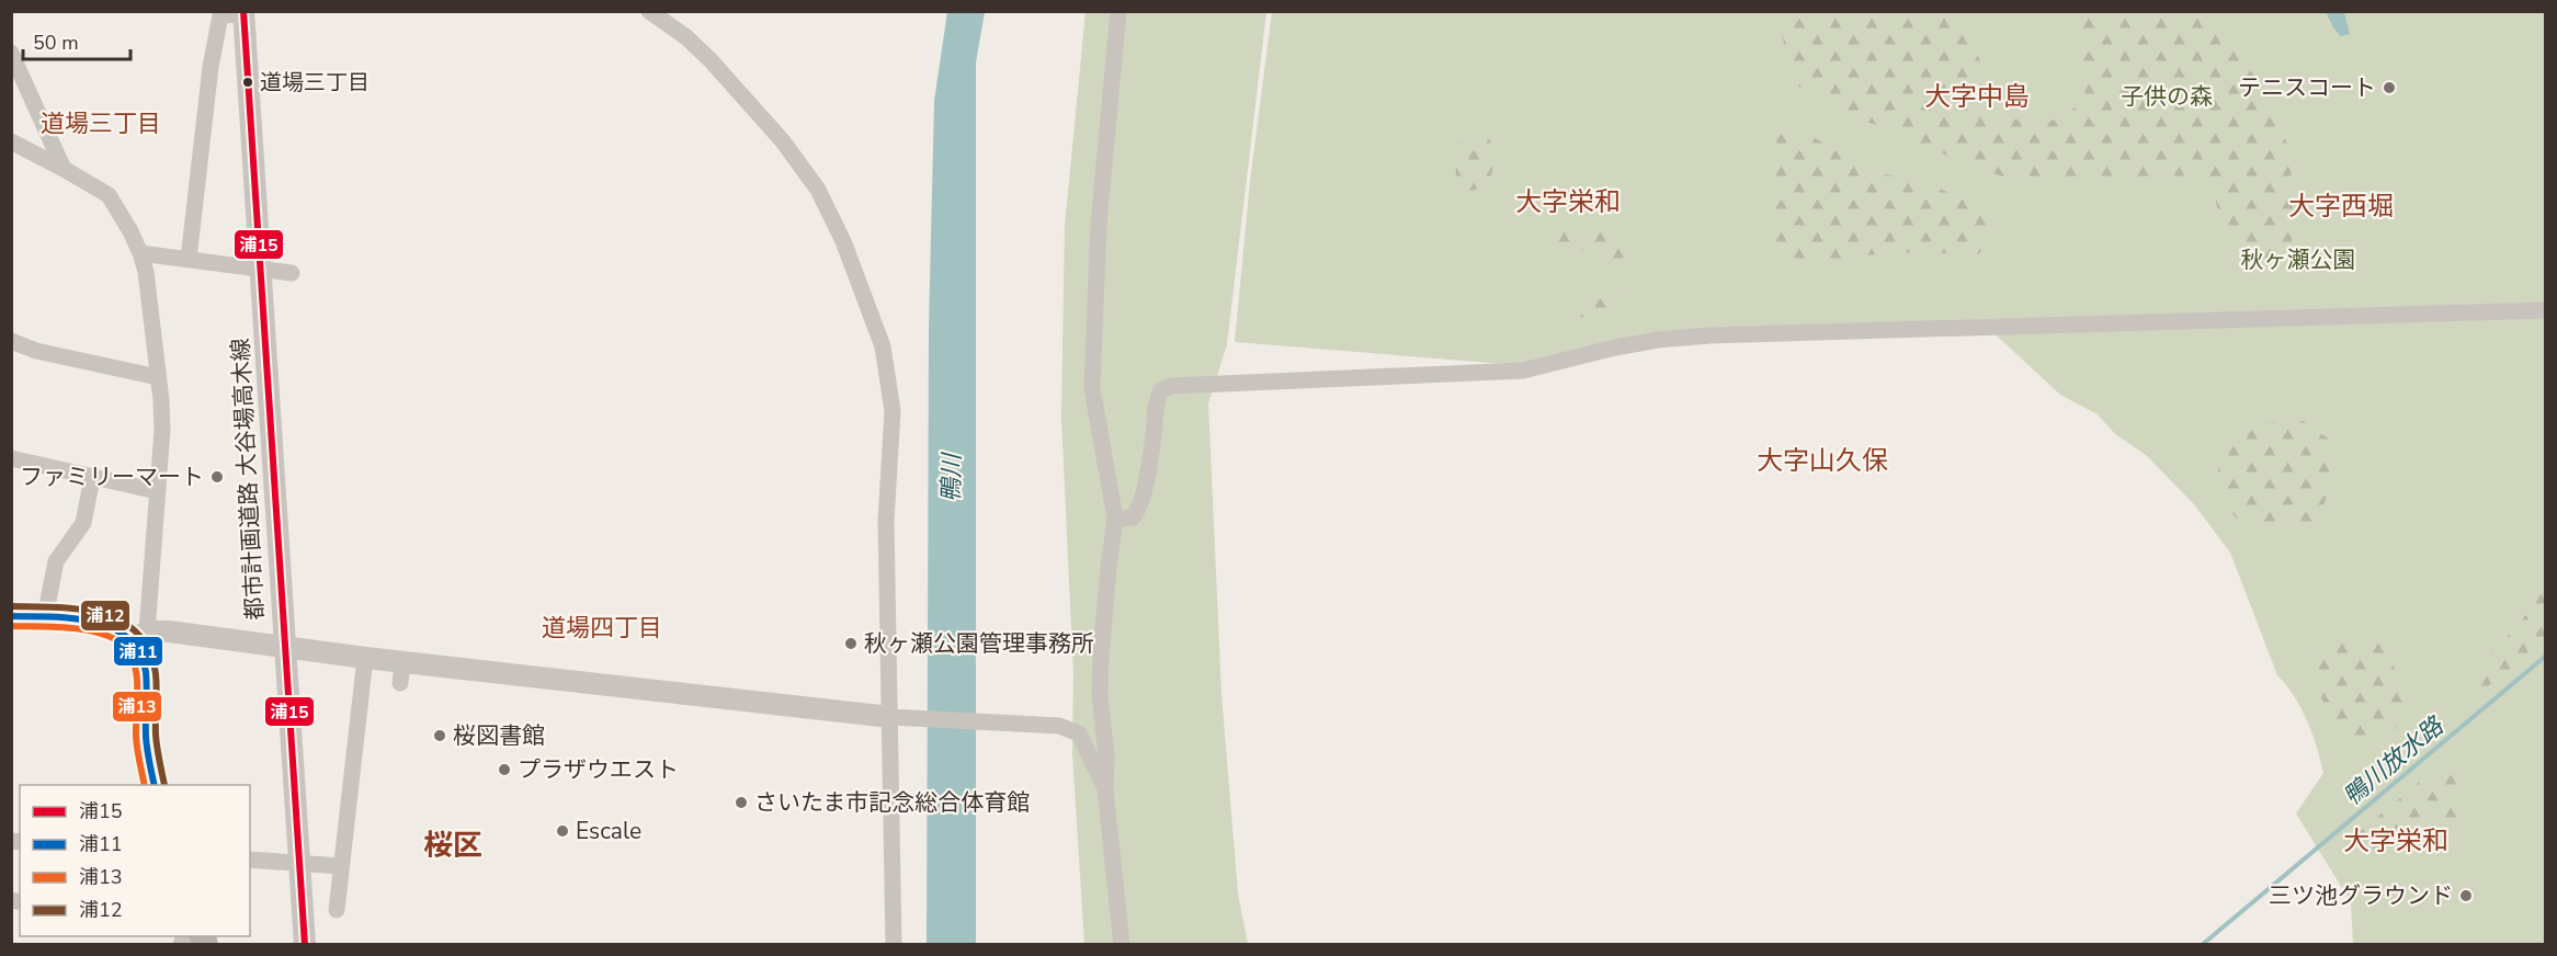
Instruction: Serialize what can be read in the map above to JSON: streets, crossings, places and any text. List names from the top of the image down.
{
  "streets": {
    "street": ["都市計画道路 大谷場高木線"]
  },
  "districts": [
    "大字中島",
    "道場三丁目",
    "大字栄和",
    "大字西堀",
    "大字山久保",
    "道場四丁目",
    "大字栄和",
    "桜区"
  ],
  "water": ["鴨川", "鴨川放水路"],
  "parks": ["子供の森", "秋ヶ瀬公園"],
  "places": [
    "道場三丁目",
    "テニスコート",
    "ファミリーマート",
    "秋ヶ瀬公園管理事務所",
    "桜図書館",
    "プラザウエスト",
    "さいたま市記念総合体育館",
    "Escale",
    "三ツ池グラウンド"
  ],
  "lines": [
    "transit line 浦15",
    "transit line 浦12",
    "transit line 浦11",
    "transit line 浦13"
  ],
  "legend": [
    "浦15",
    "浦11",
    "浦13",
    "浦12"
  ],
  "scale_bar": "50 m"
}
